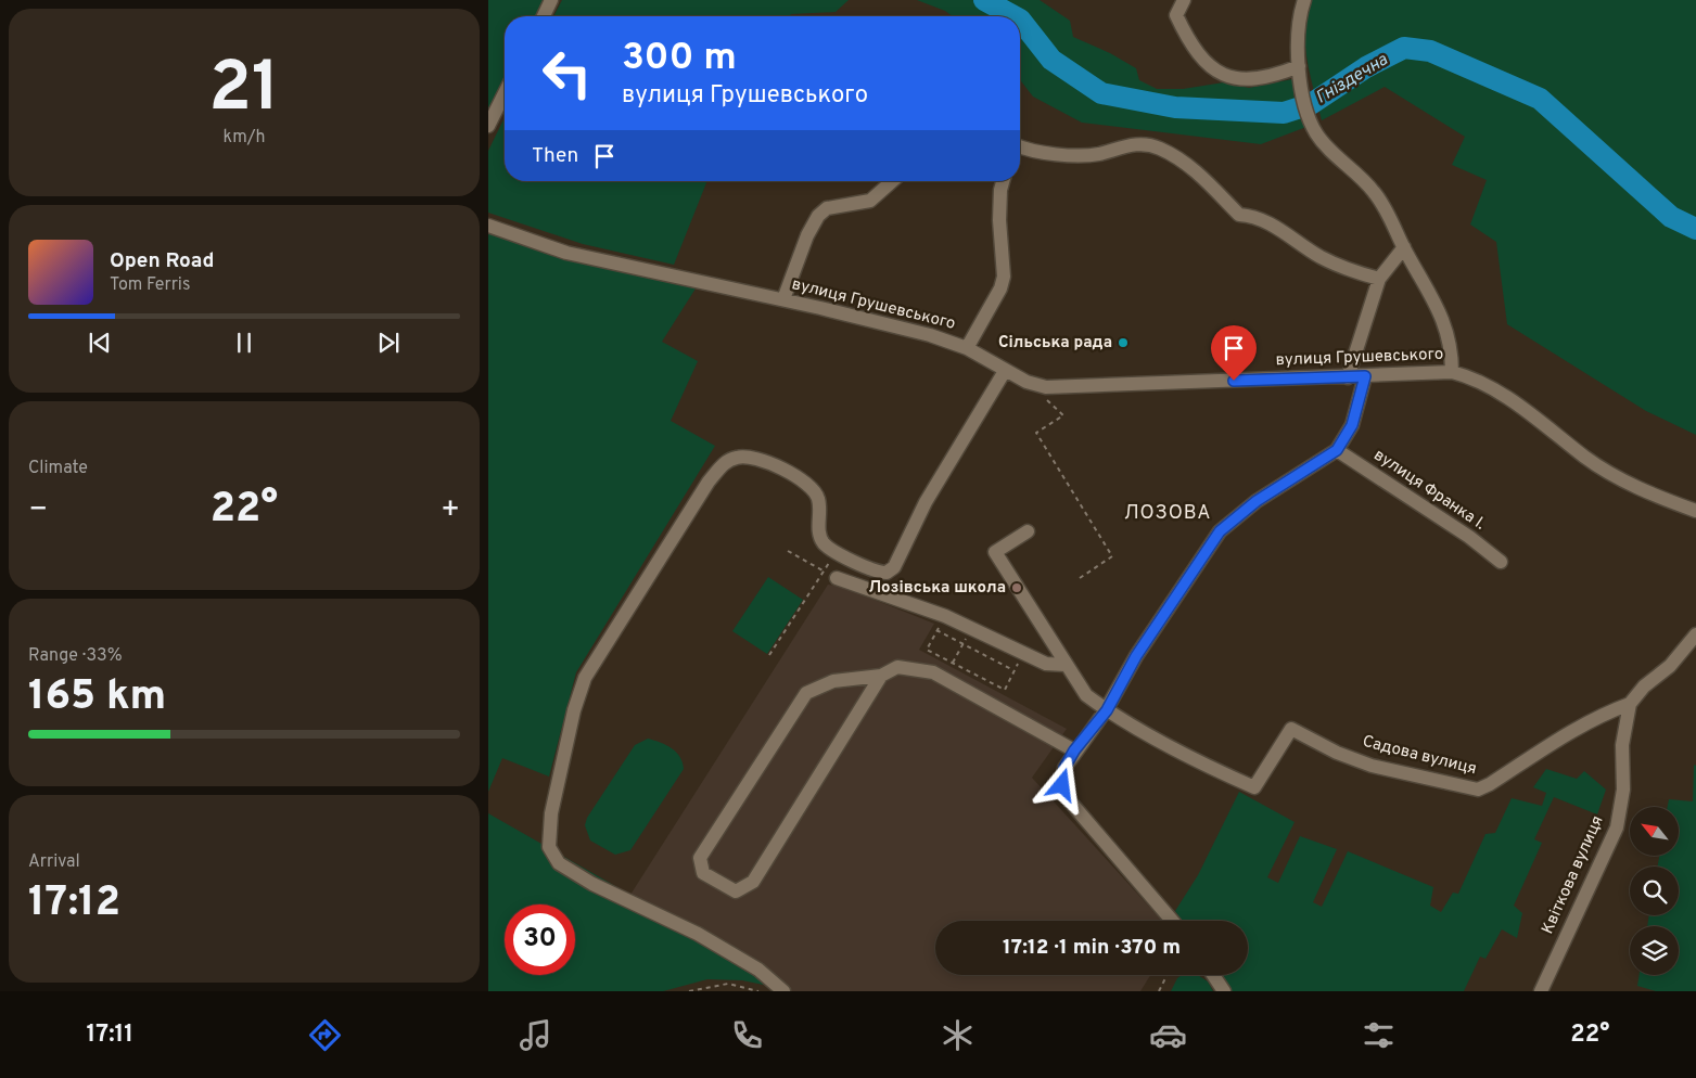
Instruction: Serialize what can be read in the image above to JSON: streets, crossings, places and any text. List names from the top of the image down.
{
  "streets": {
    "street": [
      "вулиця Грушевського",
      "вулиця Франка І.",
      "Садова вулиця",
      "Квіткова вулиця"
    ]
  },
  "crossings": [
    ["Садова вулиця", "Квіткова вулиця"]
  ],
  "districts": ["ЛОЗОВА"],
  "water": ["Гніздечна"],
  "places": ["Сільська рада", "Лозівська школа"],
  "north": "top left",
  "page": {
    "tile": [
      ["21", "km/h"],
      "Climate",
      ["Range · 33%", "165 km"],
      ["Arrival", "17:12"]
    ],
    "turn": ["300 m", "вулиця Грушевського"],
    "then": "Then",
    "song": ["Open Road", "Tom Ferris"],
    "heat": ["−", "22°", "+"],
    "limit": "30",
    "trip": "17:12 · 1 min · 370 m",
    "tabs": ["17:11", "22°"]
  }
}
